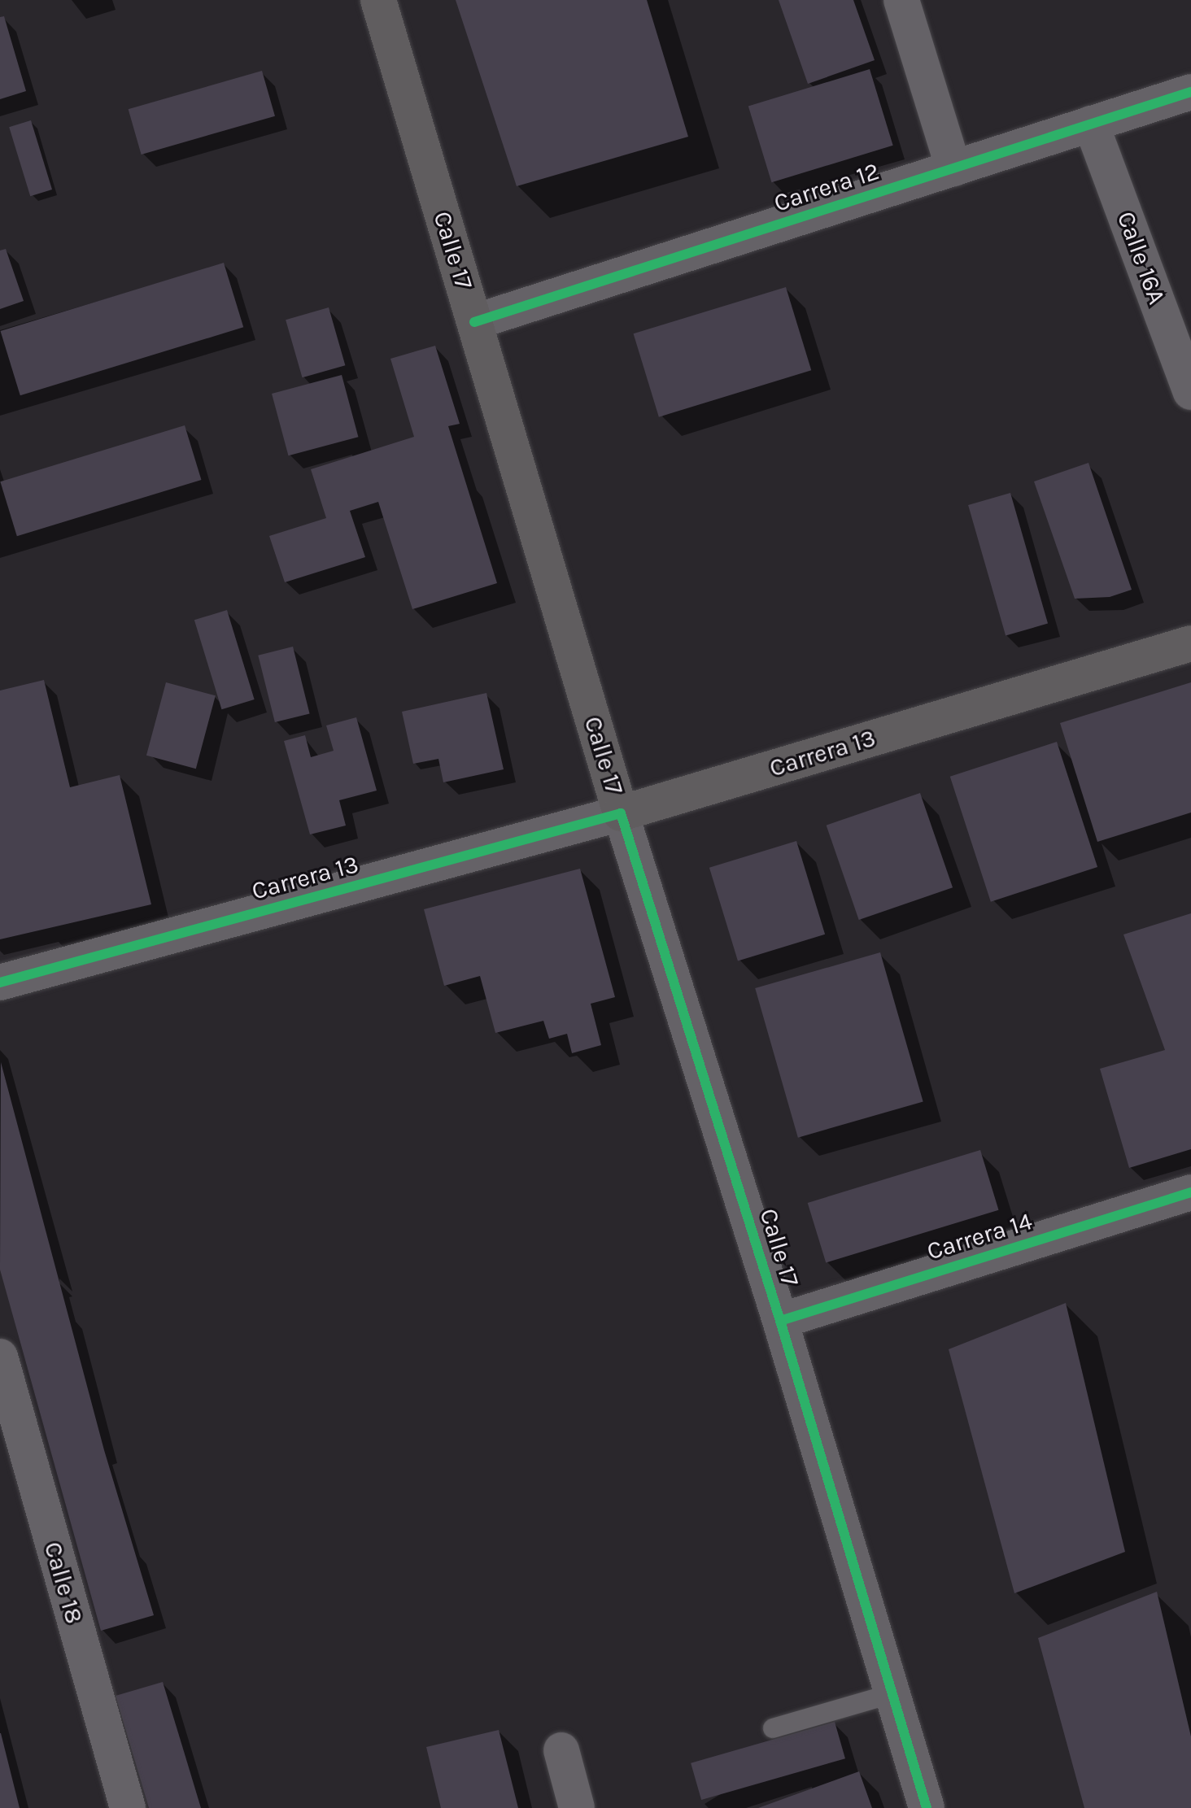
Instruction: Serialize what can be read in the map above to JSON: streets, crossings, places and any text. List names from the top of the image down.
{
  "streets": {
    "main road": ["Calle 17", "Carrera 13"],
    "street": [
      "Carrera 12",
      "Calle 16A",
      "Carrera 14",
      "Calle 18"
    ]
  },
  "crossings": [
    ["Carrera 12", "Calle 17"],
    ["Carrera 12", "Calle 16A"],
    ["Calle 17", "Carrera 13"],
    ["Calle 17", "Carrera 14"]
  ]
}
